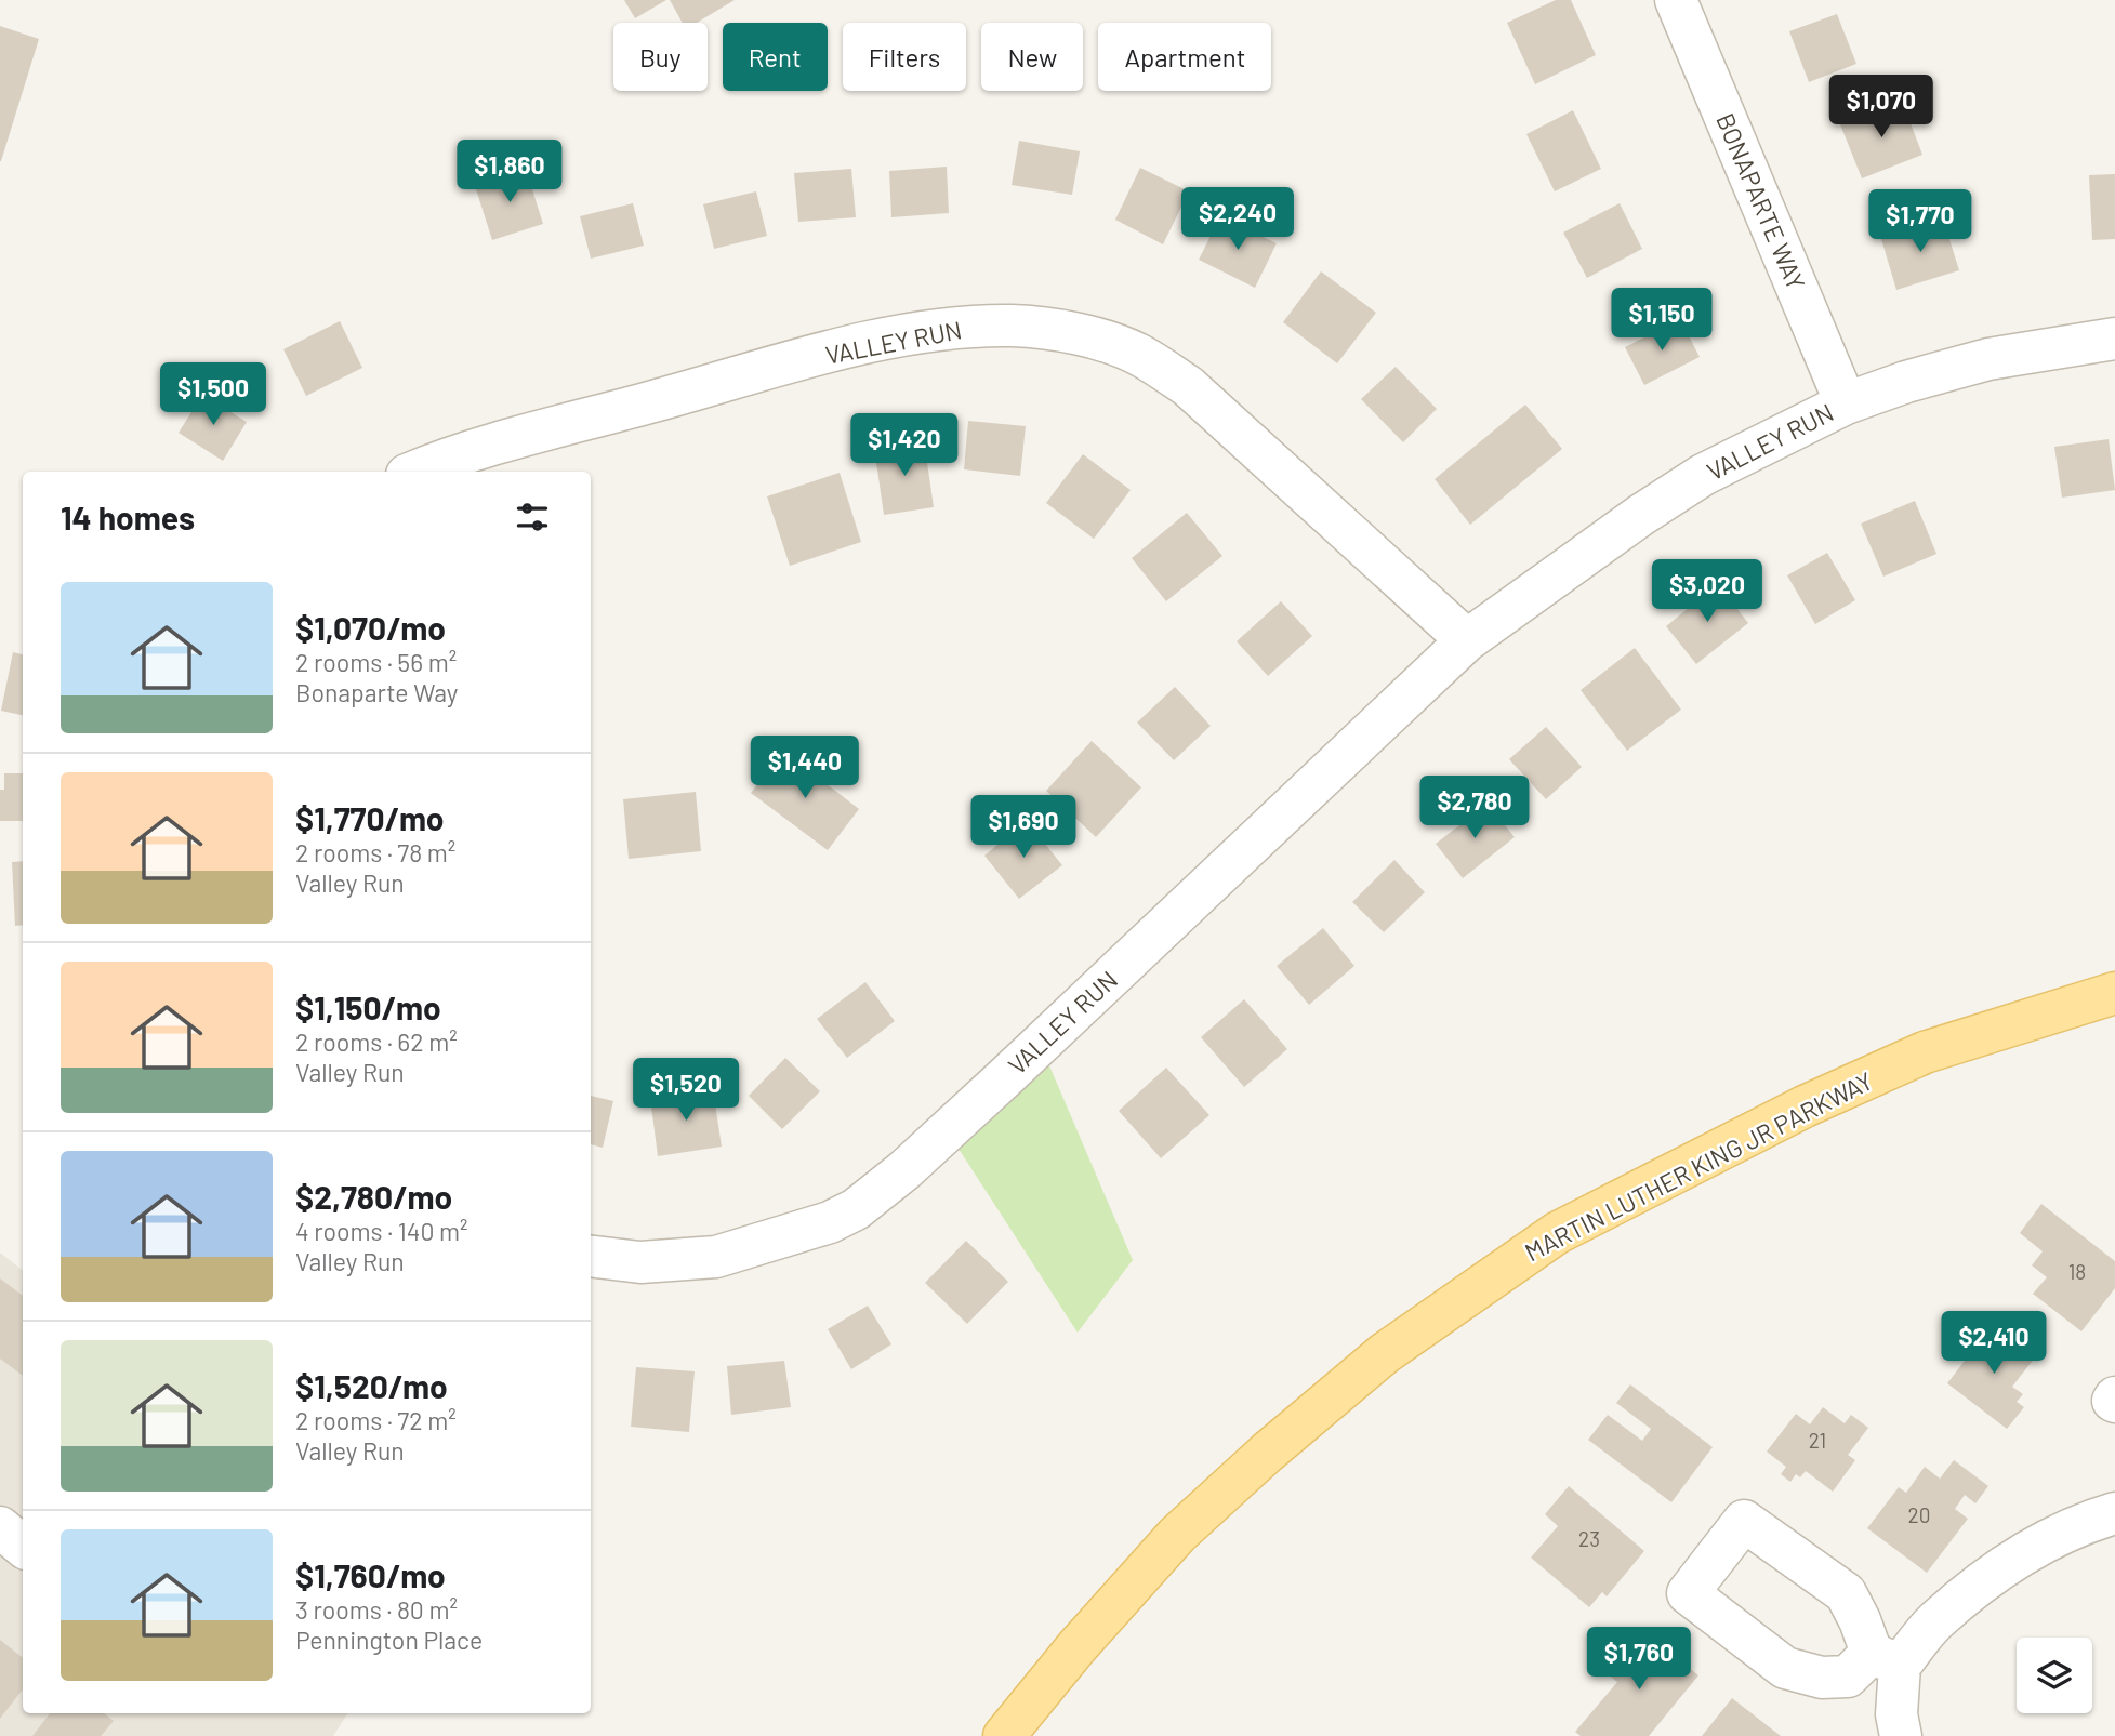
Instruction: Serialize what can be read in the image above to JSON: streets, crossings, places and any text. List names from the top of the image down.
{
  "streets": {
    "main road": ["MARTIN LUTHER KING JR PARKWAY"],
    "street": ["BONAPARTE WAY", "VALLEY RUN"]
  },
  "crossings": [
    ["BONAPARTE WAY", "VALLEY RUN"]
  ],
  "house_numbers": [
    "18",
    "21",
    "20",
    "23"
  ],
  "page": {
    "chip": [
      "Buy",
      "Rent",
      "Filters",
      "New",
      "Apartment"
    ],
    "price": [
      "$1,070",
      "$1,860",
      "$2,240",
      "$1,770",
      "$1,150",
      "$1,500",
      "$1,420",
      "$3,020",
      "$1,440",
      "$2,780",
      "$1,690",
      "$1,520",
      "$2,410",
      "$1,760"
    ],
    "heading": "14 homes",
    "list": [
      {
        "name": "$1,070/mo",
        "note": "2 rooms · 56 m² · Bonaparte Way"
      },
      {
        "name": "$1,770/mo",
        "note": "2 rooms · 78 m² · Valley Run"
      },
      {
        "name": "$1,150/mo",
        "note": "2 rooms · 62 m² · Valley Run"
      },
      {
        "name": "$2,780/mo",
        "note": "4 rooms · 140 m² · Valley Run"
      },
      {
        "name": "$1,520/mo",
        "note": "2 rooms · 72 m² · Valley Run"
      },
      {
        "name": "$1,760/mo",
        "note": "3 rooms · 80 m² · Pennington Place"
      }
    ]
  }
}
